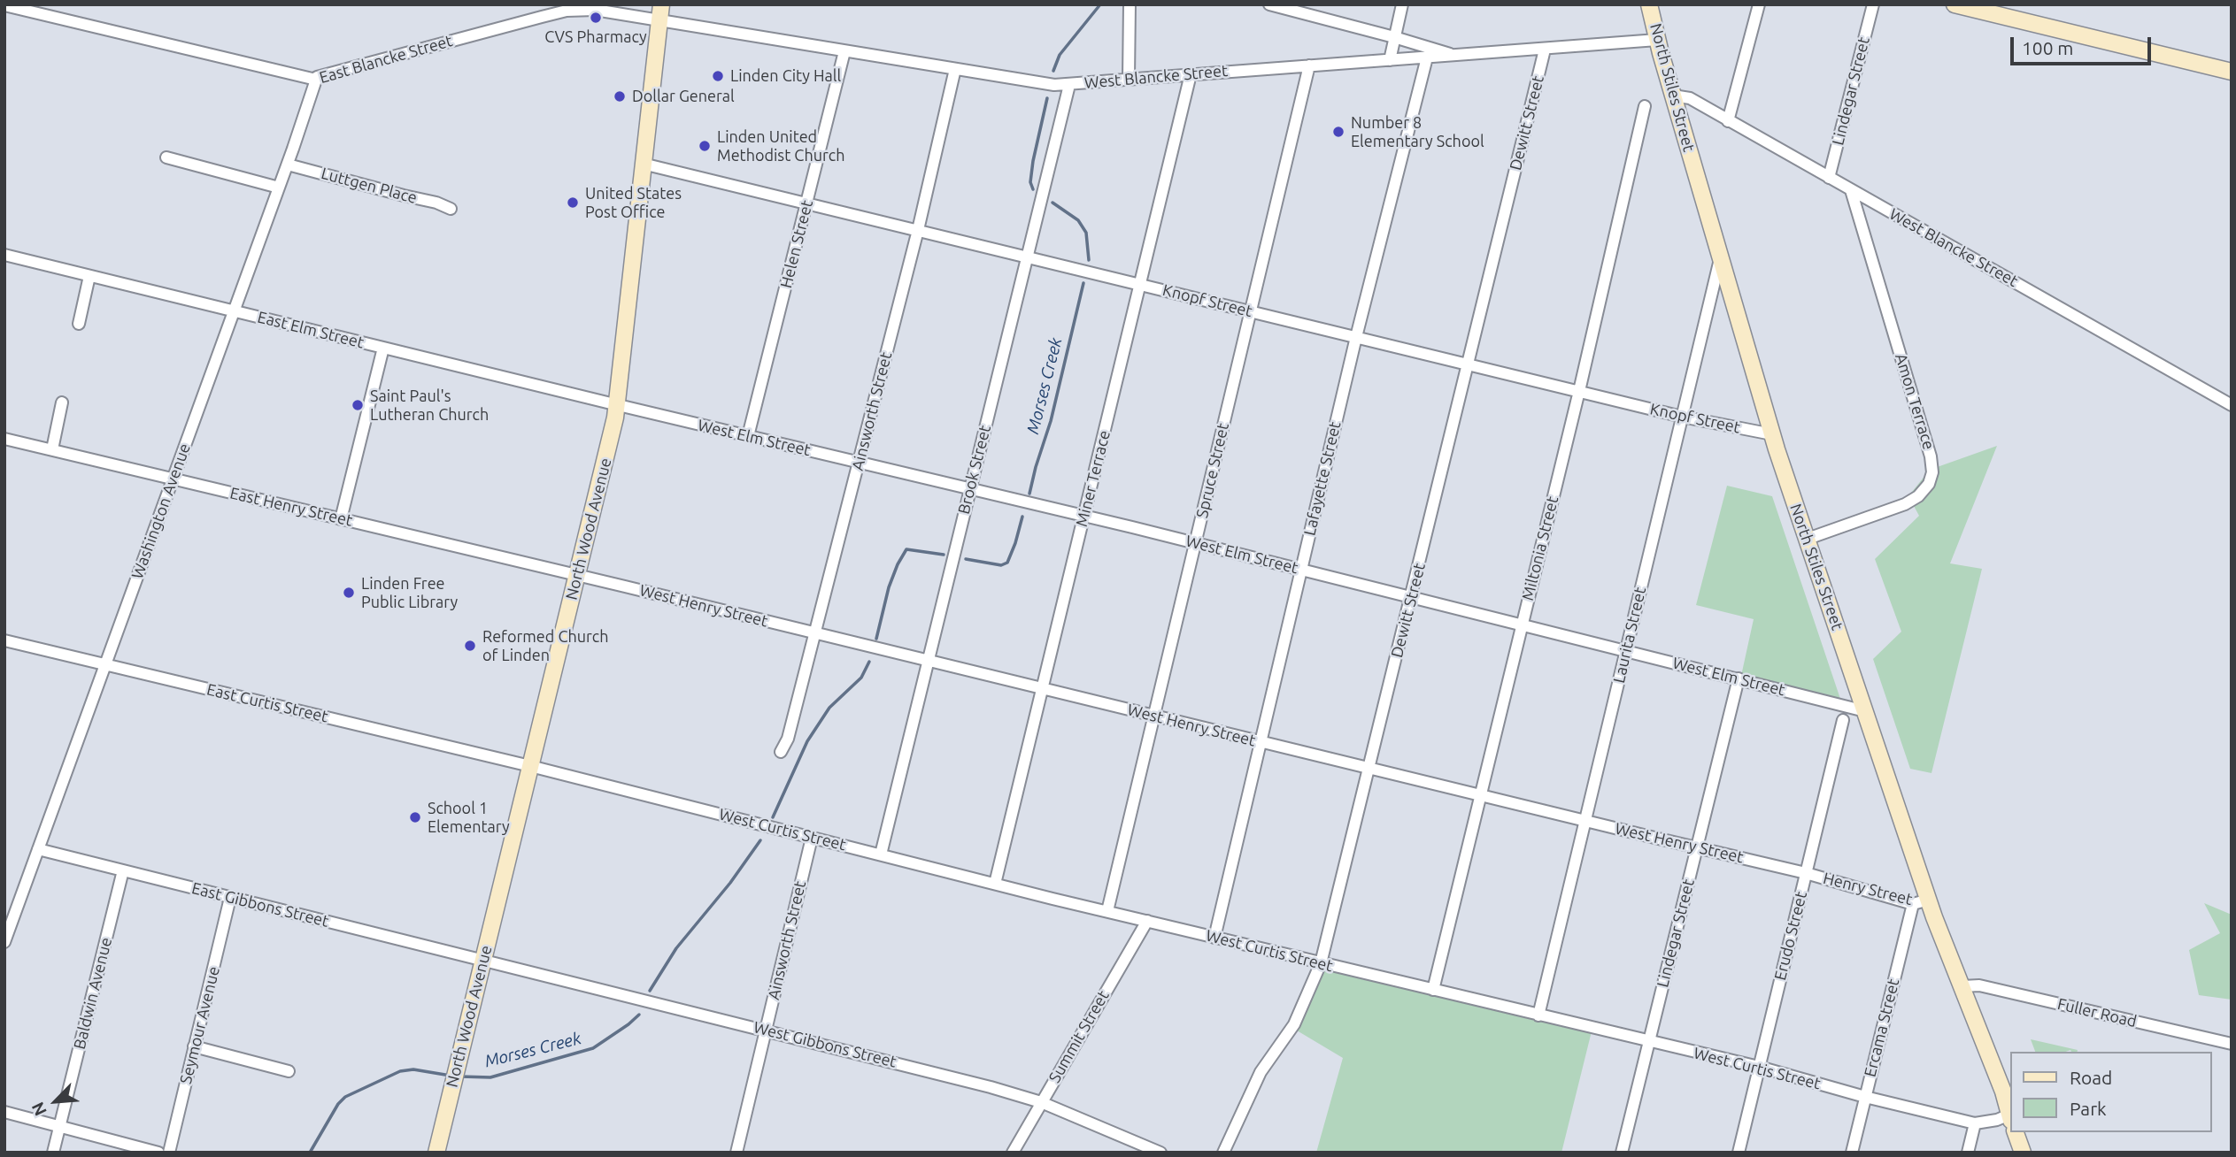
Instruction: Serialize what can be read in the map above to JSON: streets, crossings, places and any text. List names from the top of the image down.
{
  "streets": {
    "main road": ["North Stiles Street", "North Wood Avenue"],
    "street": [
      "East Blancke Street",
      "West Blancke Street",
      "Lindegar Street",
      "Dewitt Street",
      "Luttgen Place",
      "Helen Street",
      "Knopf Street",
      "East Elm Street",
      "Amon Terrace",
      "Ainsworth Street",
      "West Elm Street",
      "Brook Street",
      "Spruce Street",
      "Miner Terrace",
      "Lafayette Street",
      "East Henry Street",
      "Washington Avenue",
      "Miltonia Street",
      "West Henry Street",
      "Laurita Street",
      "East Curtis Street",
      "West Curtis Street",
      "Henry Street",
      "East Gibbons Street",
      "Erudo Street",
      "Baldwin Avenue",
      "Fuller Road",
      "Seymour Avenue",
      "Ercama Street",
      "Summit Street",
      "West Gibbons Street"
    ]
  },
  "crossings": [
    ["East Blancke Street", "West Blancke Street"],
    ["East Blancke Street", "Washington Avenue"],
    ["East Blancke Street", "North Wood Avenue"],
    ["West Blancke Street", "North Stiles Street"],
    ["West Blancke Street", "Lindegar Street"],
    ["West Blancke Street", "Dewitt Street"],
    ["West Blancke Street", "Helen Street"],
    ["West Blancke Street", "Amon Terrace"],
    ["West Blancke Street", "Ainsworth Street"],
    ["West Blancke Street", "Brook Street"],
    ["West Blancke Street", "Spruce Street"],
    ["West Blancke Street", "Miner Terrace"],
    ["West Blancke Street", "Lafayette Street"],
    ["West Blancke Street", "North Wood Avenue"],
    ["North Stiles Street", "Knopf Street"],
    ["North Stiles Street", "Amon Terrace"],
    ["North Stiles Street", "West Elm Street"],
    ["North Stiles Street", "Laurita Street"],
    ["North Stiles Street", "Henry Street"],
    ["North Stiles Street", "Fuller Road"],
    ["Lindegar Street", "West Elm Street"],
    ["Lindegar Street", "West Henry Street"],
    ["Lindegar Street", "West Curtis Street"],
    ["Dewitt Street", "Knopf Street"],
    ["Dewitt Street", "West Elm Street"],
    ["Dewitt Street", "West Henry Street"],
    ["Dewitt Street", "West Curtis Street"],
    ["Luttgen Place", "Washington Avenue"],
    ["Helen Street", "Knopf Street"],
    ["Helen Street", "West Elm Street"],
    ["Knopf Street", "Ainsworth Street"],
    ["Knopf Street", "Brook Street"],
    ["Knopf Street", "Spruce Street"],
    ["Knopf Street", "Miner Terrace"],
    ["Knopf Street", "Lafayette Street"],
    ["Knopf Street", "North Wood Avenue"],
    ["Knopf Street", "Miltonia Street"],
    ["Knopf Street", "Laurita Street"],
    ["East Elm Street", "West Elm Street"],
    ["East Elm Street", "Washington Avenue"],
    ["East Elm Street", "North Wood Avenue"],
    ["Ainsworth Street", "West Elm Street"],
    ["Ainsworth Street", "West Henry Street"],
    ["Ainsworth Street", "West Curtis Street"],
    ["Ainsworth Street", "West Gibbons Street"],
    ["West Elm Street", "Brook Street"],
    ["West Elm Street", "Spruce Street"],
    ["West Elm Street", "Miner Terrace"],
    ["West Elm Street", "Lafayette Street"],
    ["West Elm Street", "North Wood Avenue"],
    ["West Elm Street", "Miltonia Street"],
    ["West Elm Street", "Laurita Street"],
    ["Brook Street", "West Henry Street"],
    ["Brook Street", "West Curtis Street"],
    ["Spruce Street", "West Henry Street"],
    ["Spruce Street", "West Curtis Street"],
    ["Miner Terrace", "West Henry Street"],
    ["Miner Terrace", "West Curtis Street"],
    ["Lafayette Street", "West Henry Street"],
    ["Lafayette Street", "West Curtis Street"],
    ["East Henry Street", "Washington Avenue"],
    ["East Henry Street", "North Wood Avenue"],
    ["East Henry Street", "West Henry Street"],
    ["Washington Avenue", "East Curtis Street"],
    ["Washington Avenue", "East Gibbons Street"],
    ["North Wood Avenue", "West Henry Street"],
    ["North Wood Avenue", "East Curtis Street"],
    ["North Wood Avenue", "West Curtis Street"],
    ["North Wood Avenue", "East Gibbons Street"],
    ["North Wood Avenue", "West Gibbons Street"],
    ["Miltonia Street", "West Henry Street"],
    ["Miltonia Street", "West Curtis Street"],
    ["West Henry Street", "Laurita Street"],
    ["West Henry Street", "Henry Street"],
    ["West Henry Street", "Erudo Street"],
    ["Laurita Street", "West Curtis Street"],
    ["East Curtis Street", "West Curtis Street"],
    ["West Curtis Street", "Erudo Street"],
    ["West Curtis Street", "Ercama Street"],
    ["West Curtis Street", "Summit Street"],
    ["Henry Street", "Erudo Street"],
    ["Henry Street", "Ercama Street"],
    ["East Gibbons Street", "Baldwin Avenue"],
    ["East Gibbons Street", "Seymour Avenue"],
    ["East Gibbons Street", "West Gibbons Street"],
    ["Summit Street", "West Gibbons Street"]
  ],
  "water": ["Morses Creek"],
  "places": [
    "CVS Pharmacy",
    "Linden City Hall",
    "Dollar General",
    "Number 8 Elementary School",
    "Linden United Methodist Church",
    "United States Post Office",
    "Saint Paul's Lutheran Church",
    "Linden Free Public Library",
    "Reformed Church of Linden",
    "School 1 Elementary"
  ],
  "legend": ["Road", "Park"],
  "scale_bar": "100 m",
  "north": "bottom left"
}
